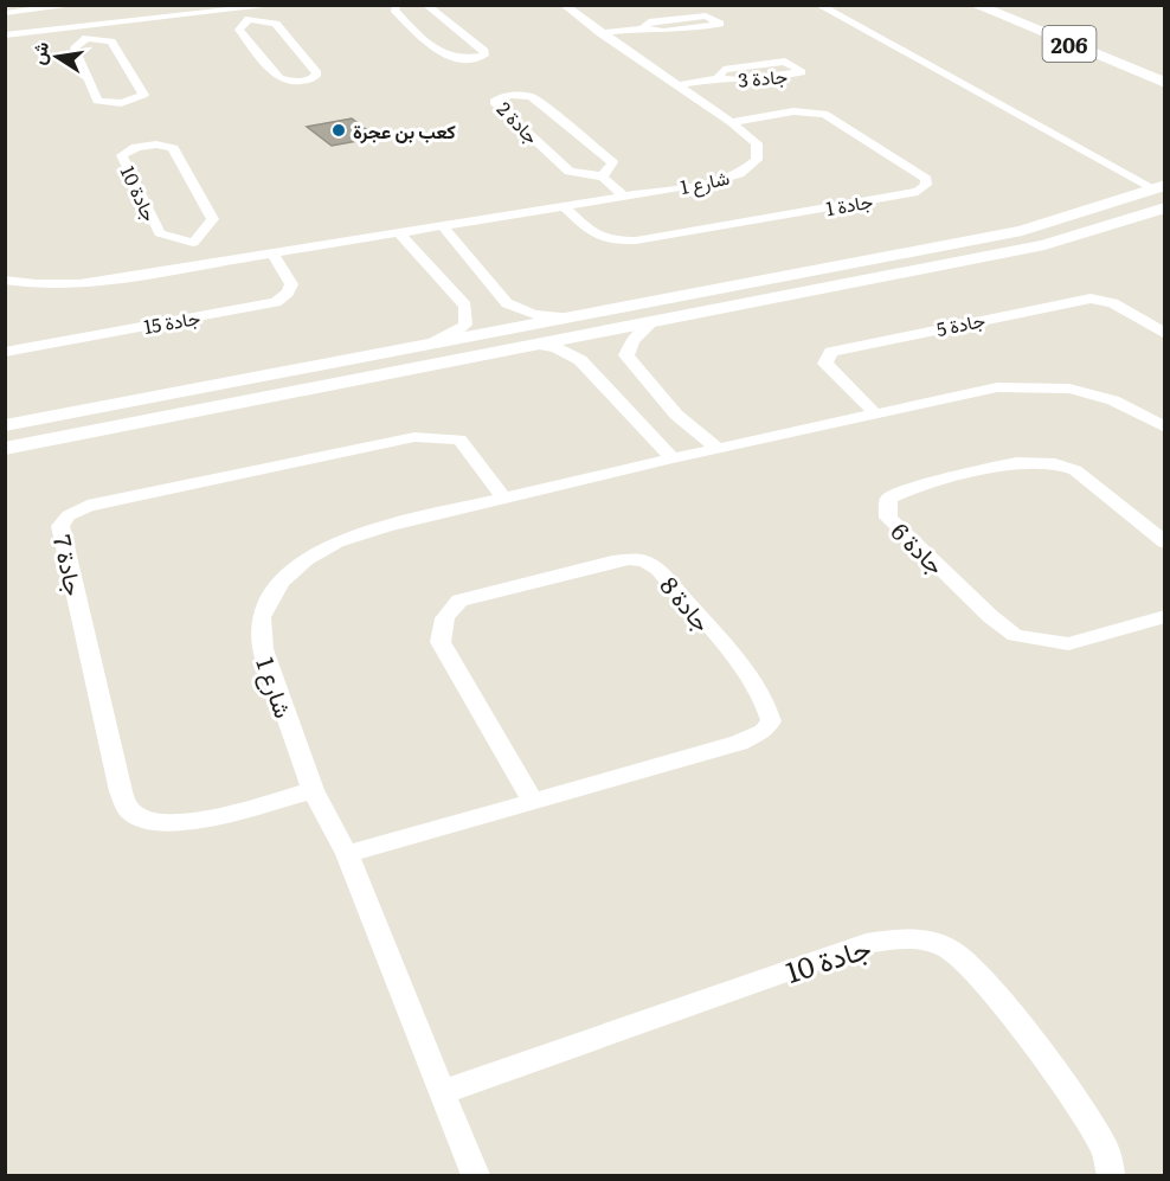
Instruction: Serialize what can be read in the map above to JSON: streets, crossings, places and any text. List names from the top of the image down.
{
  "streets": {
    "main road": ["206"],
    "street": [
      "جادة 3",
      "جادة 2",
      "شارع 1",
      "جادة 10",
      "جادة 1",
      "جادة 15",
      "جادة 5",
      "جادة 6",
      "جادة 7",
      "جادة 8"
    ]
  },
  "crossings": [
    ["جادة 3", "شارع 1"],
    ["شارع 1", "جادة 10"],
    ["شارع 1", "جادة 1"],
    ["شارع 1", "جادة 15"],
    ["شارع 1", "جادة 5"],
    ["شارع 1", "جادة 7"],
    ["شارع 1", "جادة 8"]
  ],
  "places": ["كعب بن عجرة"],
  "north": "left"
}
